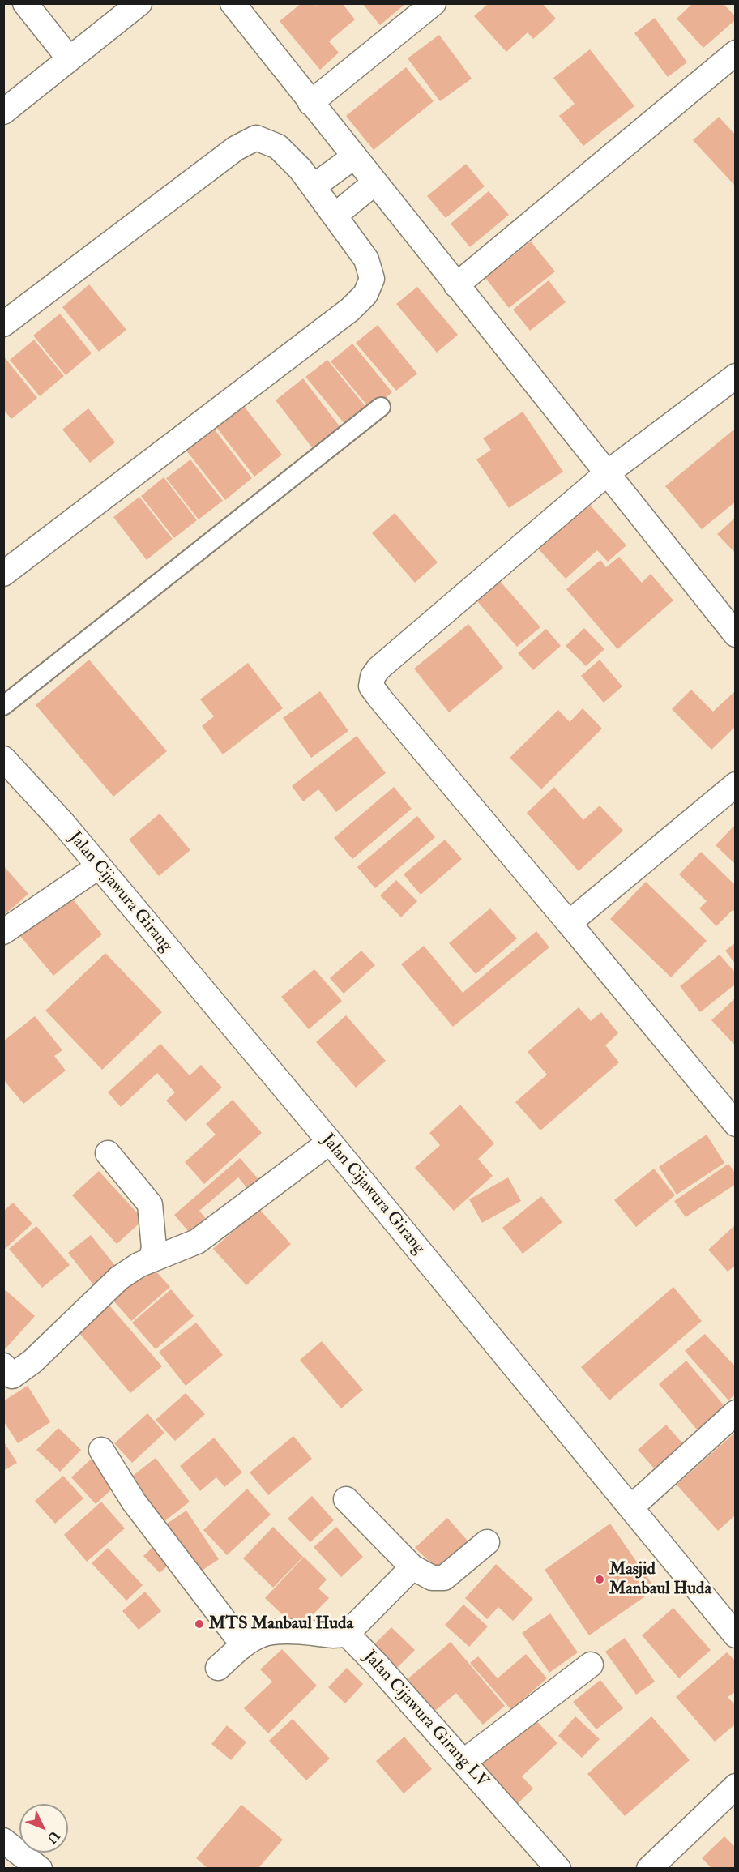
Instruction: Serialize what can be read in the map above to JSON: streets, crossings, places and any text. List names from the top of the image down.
{
  "streets": {
    "street": ["Jalan Cijawura Girang", "Jalan Cijawura Girang LV"]
  },
  "places": ["Masjid Manbaul Huda", "MTS Manbaul Huda"],
  "north": "bottom right"
}
